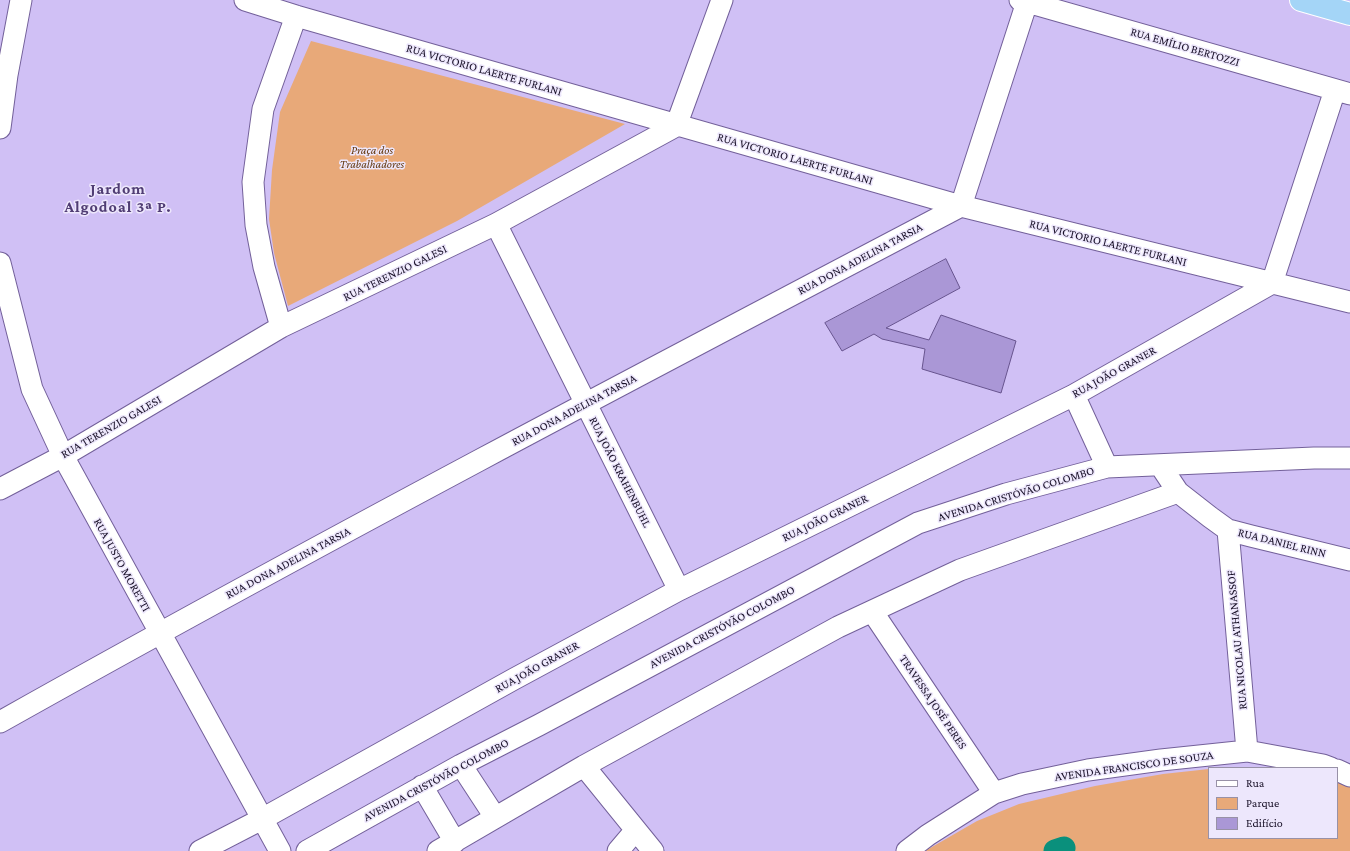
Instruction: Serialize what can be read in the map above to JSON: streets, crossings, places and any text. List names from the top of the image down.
{
  "streets": {
    "street": [
      "RUA EMÍLIO BERTOZZI",
      "RUA VICTORIO LAERTE FURLANI",
      "RUA DONA ADELINA TARSIA",
      "RUA TERENZIO GALESI",
      "RUA JOÃO GRANER",
      "RUA JOÃO KRAHENBUHL",
      "AVENIDA CRISTÓVÃO COLOMBO",
      "RUA DANIEL RINN",
      "RUA JUSTO MORETTI",
      "RUA NICOLAU ATHANASSOF",
      "TRAVESSA JOSÉ PERES",
      "AVENIDA FRANCISCO DE SOUZA"
    ]
  },
  "crossings": [
    ["RUA VICTORIO LAERTE FURLANI", "RUA DONA ADELINA TARSIA"],
    ["RUA VICTORIO LAERTE FURLANI", "RUA TERENZIO GALESI"],
    ["RUA VICTORIO LAERTE FURLANI", "RUA JOÃO GRANER"],
    ["RUA DONA ADELINA TARSIA", "RUA JOÃO KRAHENBUHL"],
    ["RUA DONA ADELINA TARSIA", "RUA JUSTO MORETTI"],
    ["RUA TERENZIO GALESI", "RUA JOÃO KRAHENBUHL"],
    ["RUA TERENZIO GALESI", "RUA JUSTO MORETTI"],
    ["RUA JOÃO GRANER", "RUA JOÃO KRAHENBUHL"],
    ["RUA JOÃO GRANER", "RUA JUSTO MORETTI"],
    ["RUA DANIEL RINN", "RUA NICOLAU ATHANASSOF"],
    ["RUA NICOLAU ATHANASSOF", "AVENIDA FRANCISCO DE SOUZA"],
    ["TRAVESSA JOSÉ PERES", "AVENIDA FRANCISCO DE SOUZA"]
  ],
  "districts": ["Jardom Algodoal 3ª P."],
  "parks": ["Praça dos Trabalhadores"],
  "legend": ["Rua", "Parque", "Edifício"]
}
